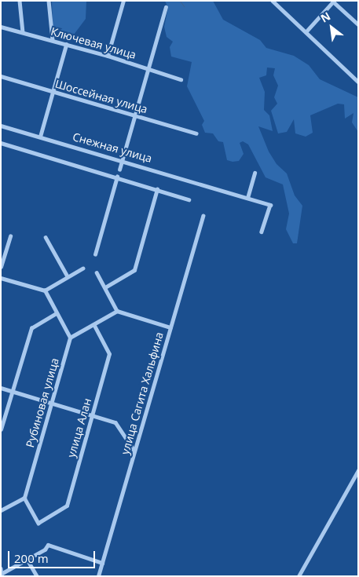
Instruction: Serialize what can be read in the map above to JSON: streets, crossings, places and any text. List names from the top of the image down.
{
  "streets": {
    "street": [
      "Ключевая улица",
      "Шоссейная улица",
      "Снежная улица",
      "улица Сагита Хальфина",
      "Рубиновая улица",
      "улица Алан"
    ]
  },
  "crossings": [
    ["Рубиновая улица", "улица Алан"]
  ],
  "scale_bar": "200 m",
  "north": "top left"
}
